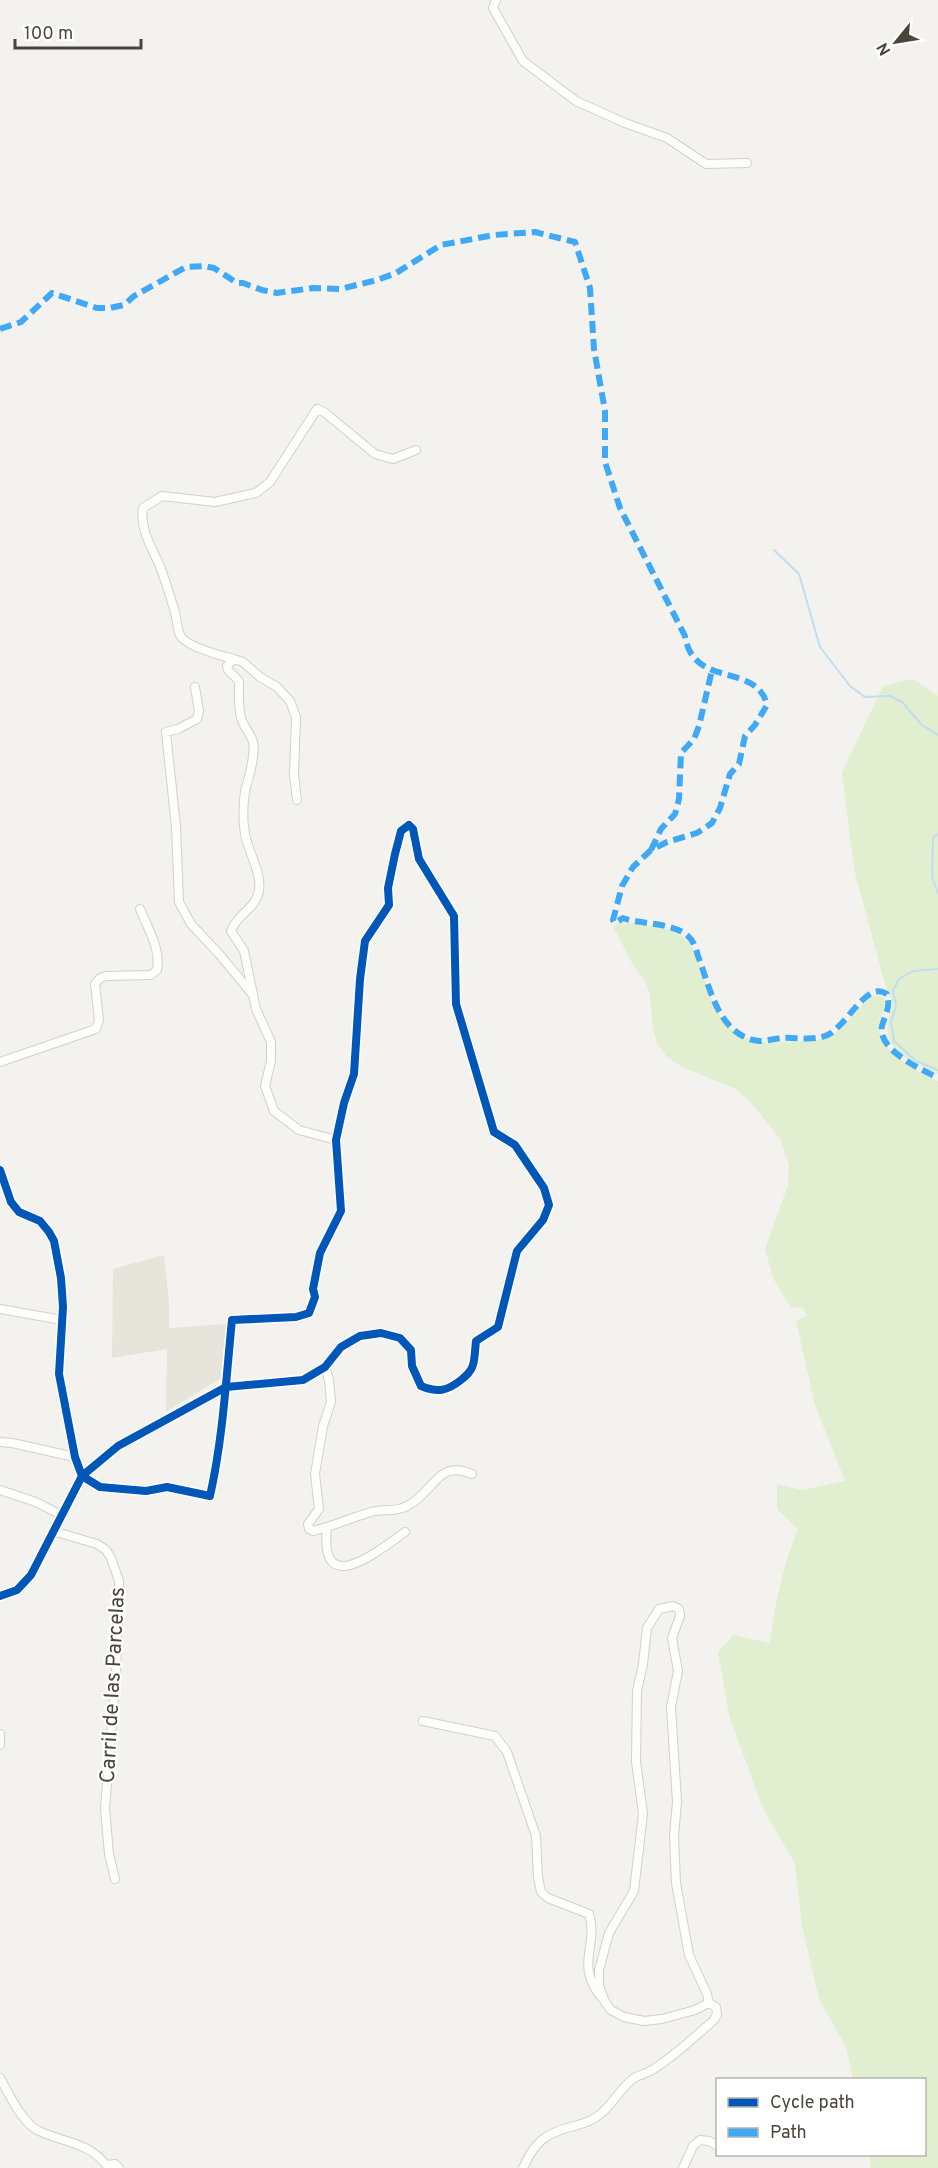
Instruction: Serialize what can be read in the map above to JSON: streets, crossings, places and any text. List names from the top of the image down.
{
  "streets": {
    "street": ["Carril de las Parcelas"]
  },
  "legend": ["Cycle path", "Path"],
  "scale_bar": "100 m",
  "north": "bottom left"
}
